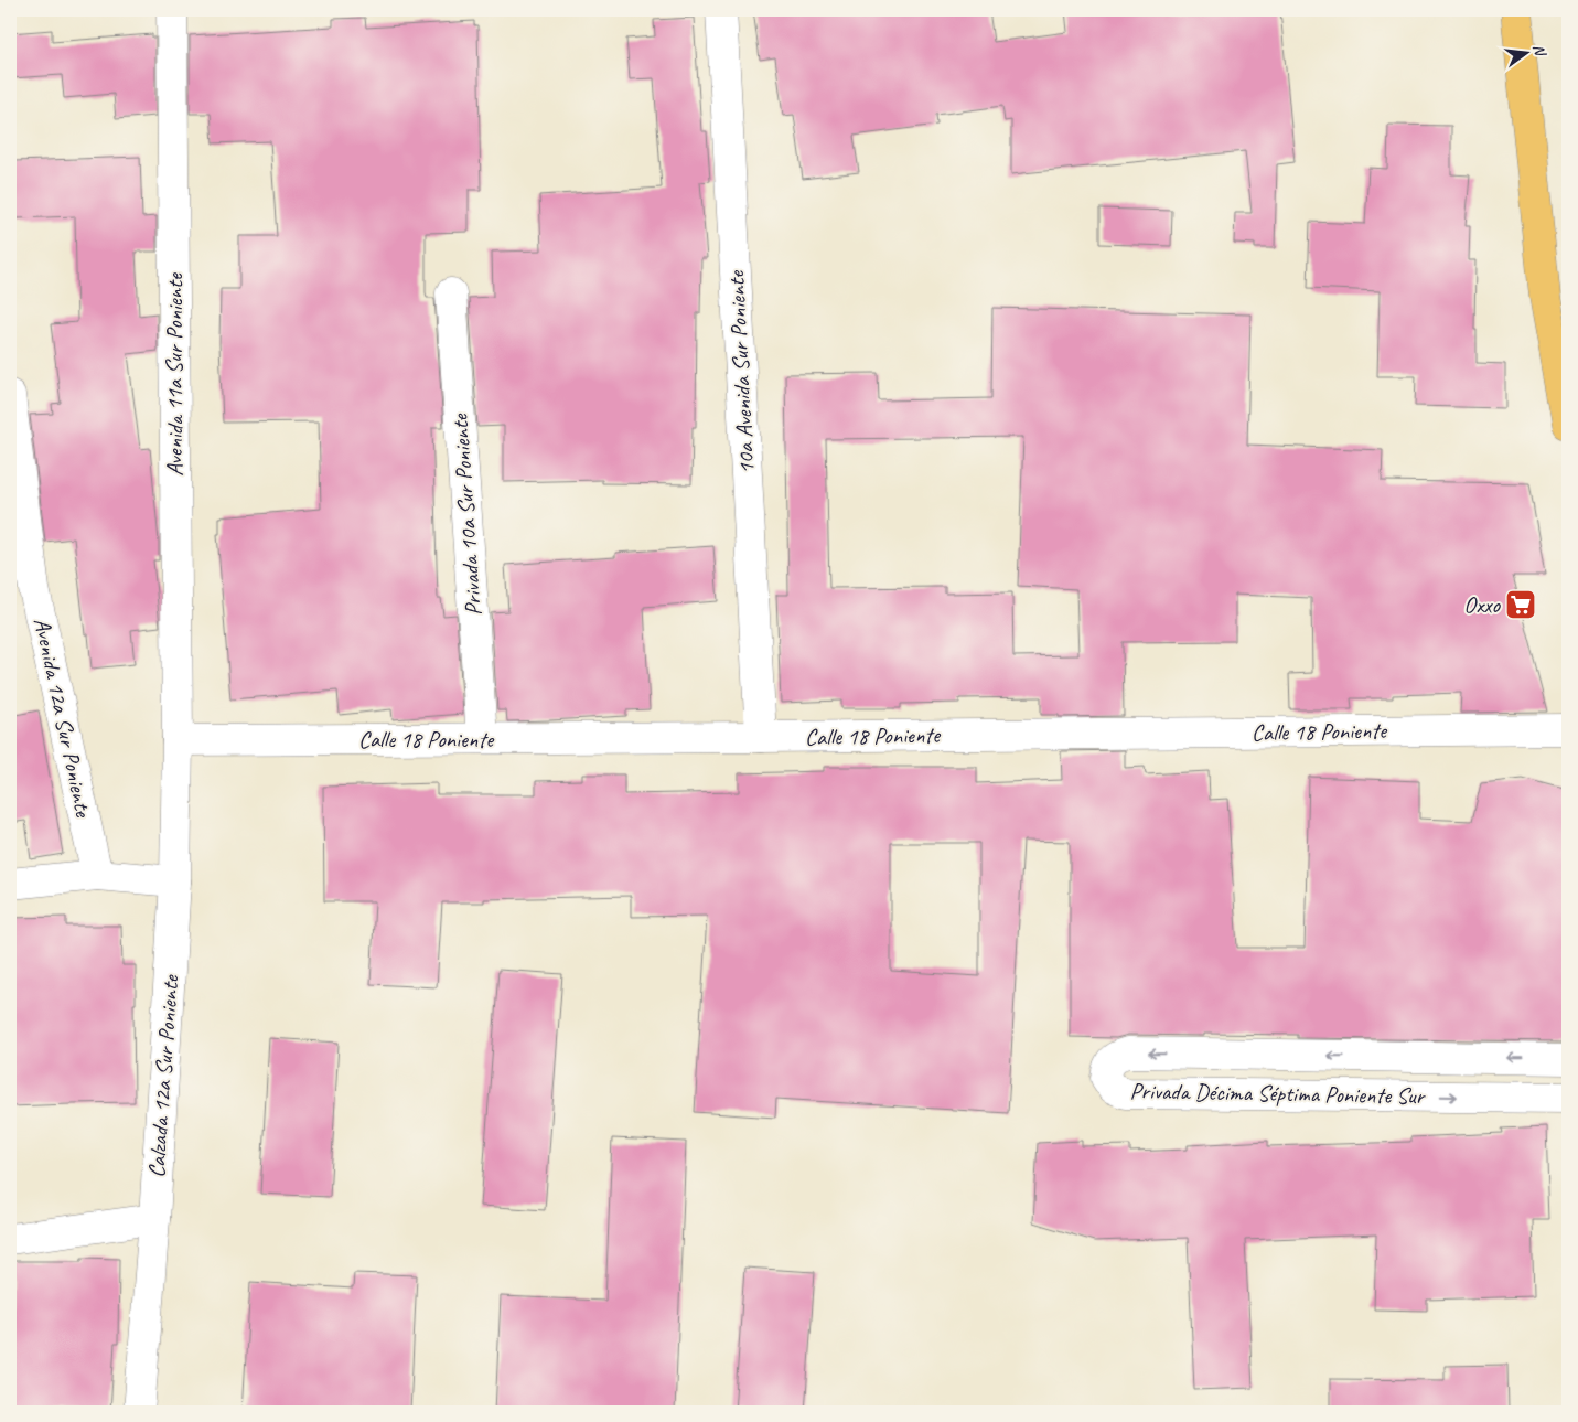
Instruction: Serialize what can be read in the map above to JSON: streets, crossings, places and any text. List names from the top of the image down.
{
  "streets": {
    "street": [
      "10a Avenida Sur Poniente",
      "Avenida 11a Sur Poniente",
      "Privada 10a Sur Poniente",
      "Avenida 12a Sur Poniente",
      "Calle 18 Poniente",
      "Calzada 12a Sur Poniente",
      "Privada Décima Séptima Poniente Sur"
    ]
  },
  "crossings": [
    ["10a Avenida Sur Poniente", "Calle 18 Poniente"],
    ["Avenida 11a Sur Poniente", "Calle 18 Poniente"],
    ["Avenida 11a Sur Poniente", "Calzada 12a Sur Poniente"],
    ["Privada 10a Sur Poniente", "Calle 18 Poniente"],
    ["Calle 18 Poniente", "Calzada 12a Sur Poniente"]
  ],
  "places": {
    "supermarket": ["Oxxo"]
  },
  "north": "right"
}
